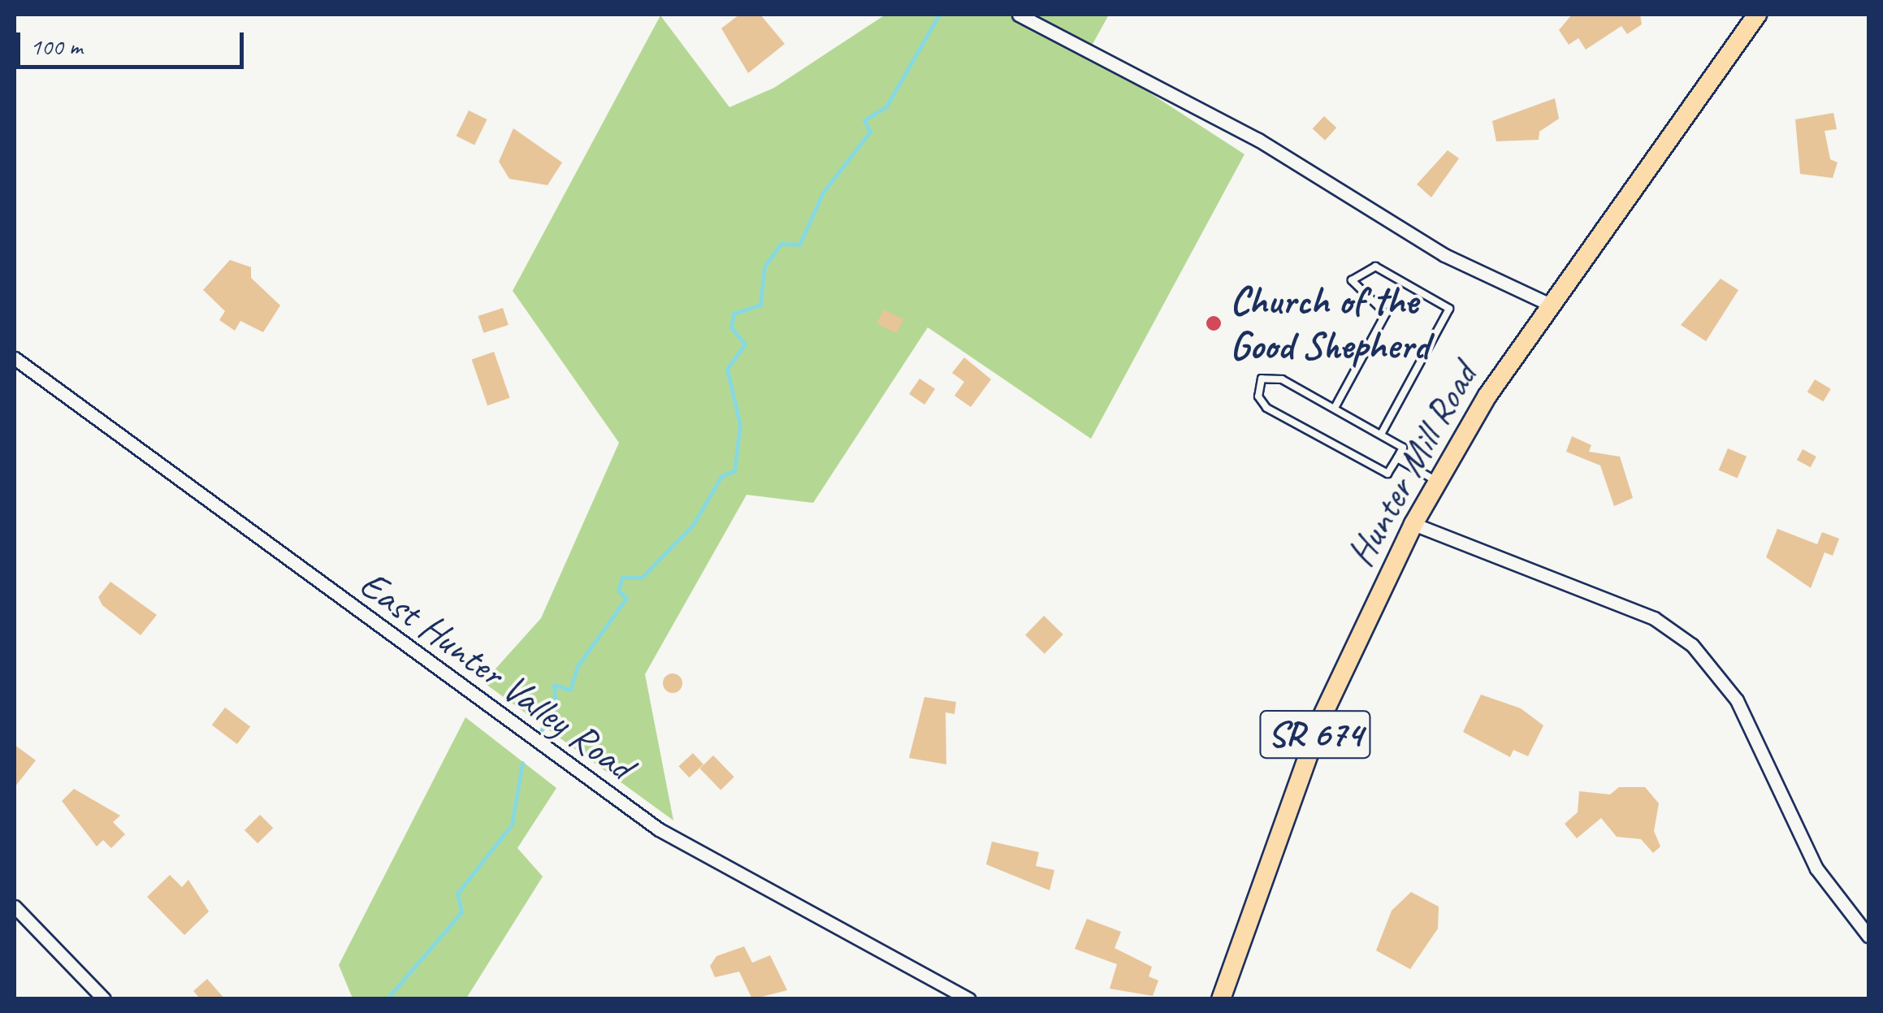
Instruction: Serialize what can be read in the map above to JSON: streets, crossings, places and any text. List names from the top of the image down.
{
  "streets": {
    "main road": ["Hunter Mill Road", "SR 674"],
    "street": ["East Hunter Valley Road"]
  },
  "places": ["Church of the Good Shepherd"],
  "scale_bar": "100 m"
}
